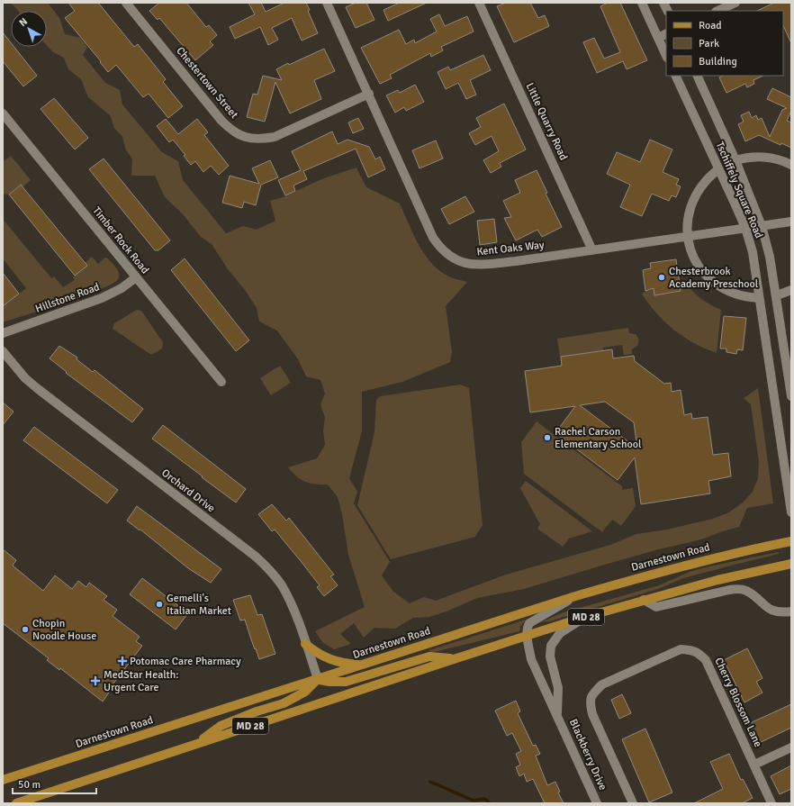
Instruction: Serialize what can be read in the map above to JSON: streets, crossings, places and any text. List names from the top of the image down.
{
  "streets": {
    "main road": ["Darnestown Road", "MD 28"],
    "street": [
      "Chestertown Street",
      "Little Quarry Road",
      "Tschiffely Square Road",
      "Timber Rock Road",
      "Kent Oaks Way",
      "Hillstone Road",
      "Orchard Drive",
      "Cherry Blossom Lane",
      "Blackberry Drive"
    ]
  },
  "crossings": [
    ["Chestertown Street", "Kent Oaks Way"],
    ["Little Quarry Road", "Kent Oaks Way"],
    ["Tschiffely Square Road", "Kent Oaks Way"],
    ["Timber Rock Road", "Hillstone Road"],
    ["Orchard Drive", "Darnestown Road"],
    ["MD 28", "Blackberry Drive"]
  ],
  "places": {
    "other": [
      "Chesterbrook Academy Preschool",
      "Rachel Carson Elementary School",
      "Gemelli's Italian Market",
      "Chopin Noodle House"
    ],
    "health": ["Potomac Care Pharmacy", "MedStar Health: Urgent Care"]
  },
  "legend": ["Road", "Park", "Building"],
  "scale_bar": "50 m",
  "north": "top left"
}
